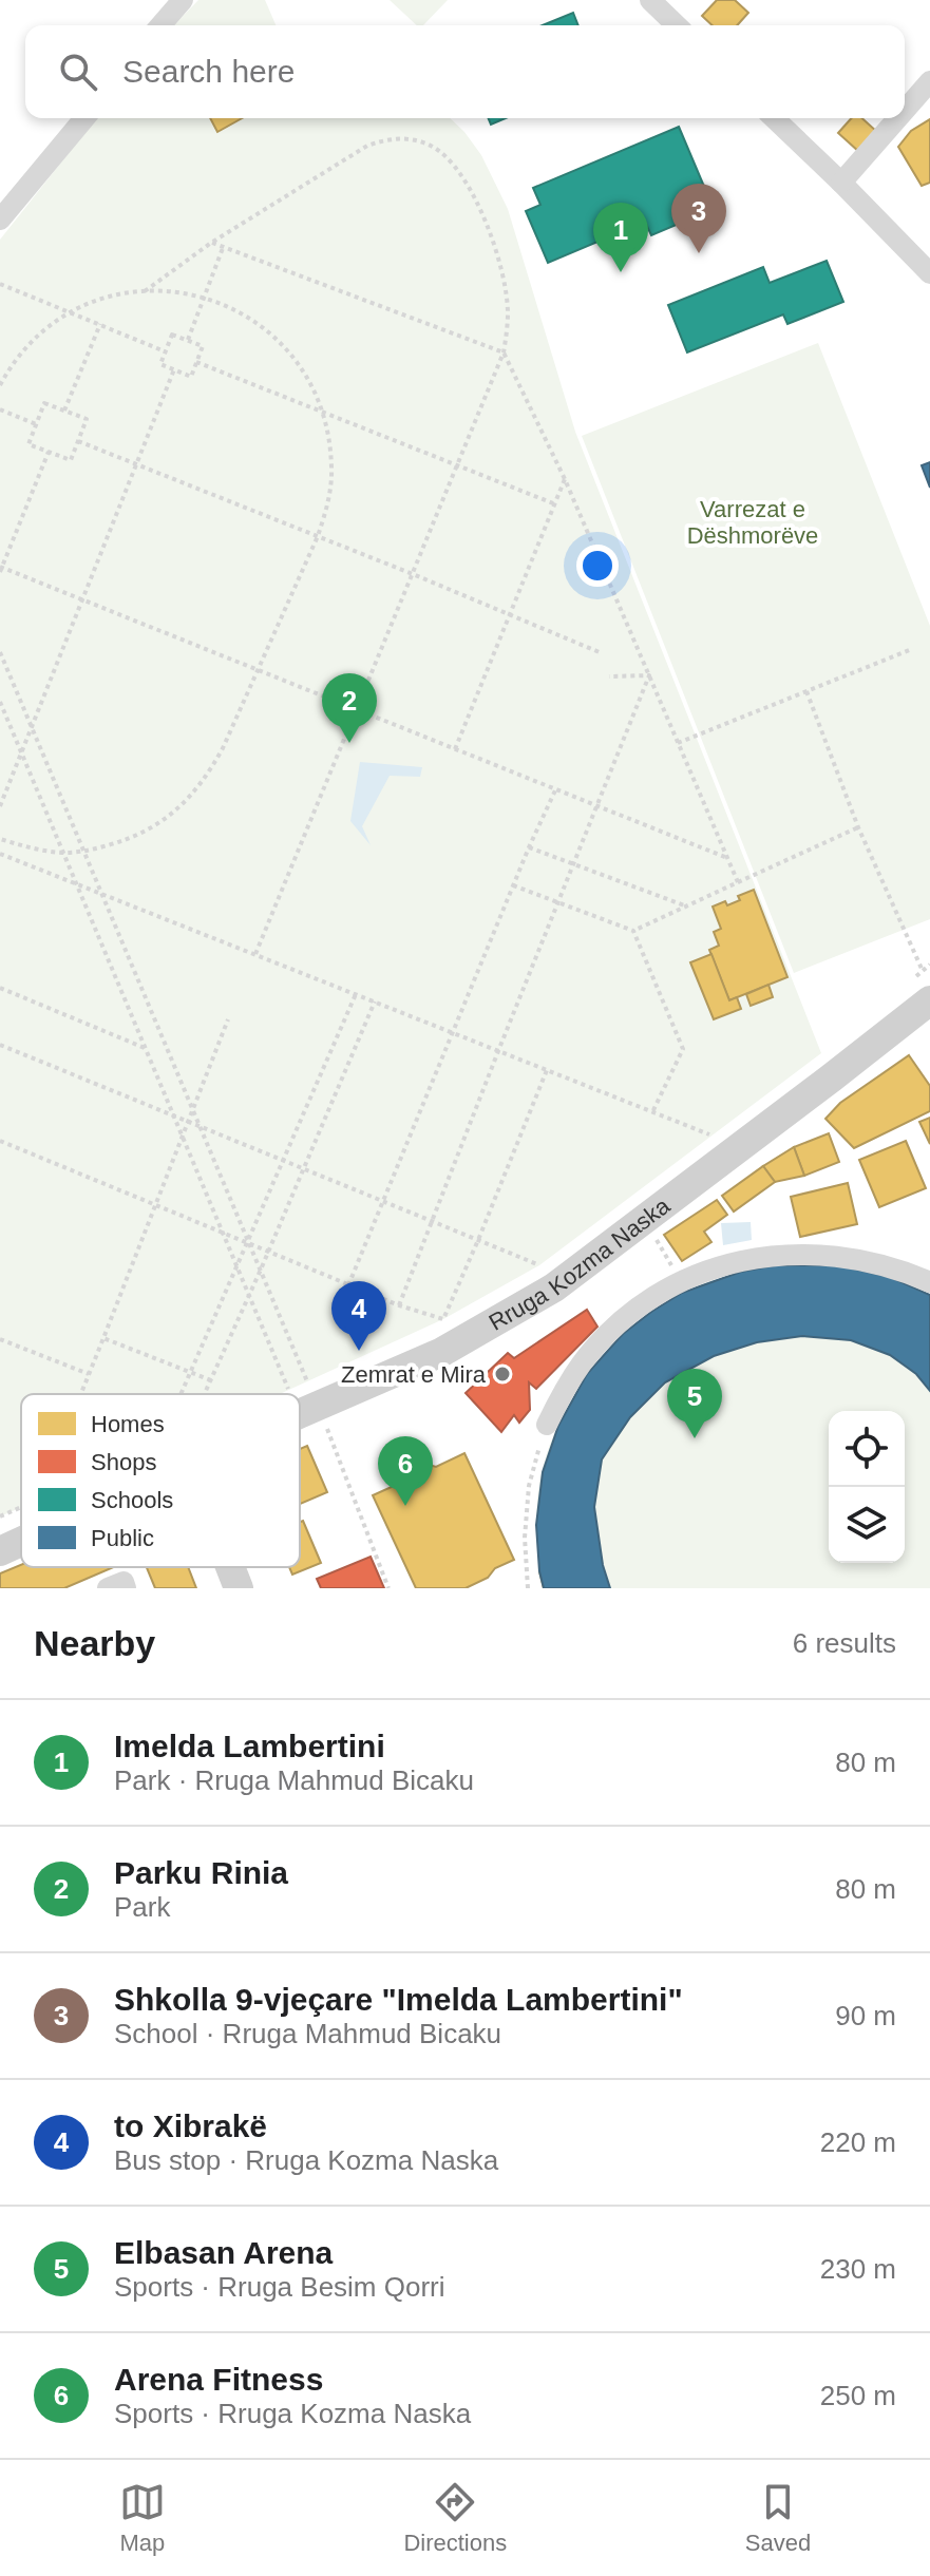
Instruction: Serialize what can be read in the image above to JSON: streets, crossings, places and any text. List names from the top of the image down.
{
  "streets": {
    "main road": ["Rruga Kozma Naska"]
  },
  "parks": ["Varrezat e Dëshmorëve"],
  "places": ["Zemrat e Mira"],
  "legend": [
    "Homes",
    "Shops",
    "Schools",
    "Public"
  ],
  "page": {
    "search": "Search here",
    "pins": [
      "3",
      "1",
      "2",
      "4",
      "5",
      "6"
    ],
    "heading": ["Nearby", "6 results"],
    "list": [
      {
        "mark": "1",
        "name": "Imelda Lambertini",
        "note": "Park · Rruga Mahmud Bicaku",
        "value": "80 m"
      },
      {
        "mark": "2",
        "name": "Parku Rinia",
        "note": "Park",
        "value": "80 m"
      },
      {
        "mark": "3",
        "name": "Shkolla 9-vjeçare \"Imelda Lambertini\"",
        "note": "School · Rruga Mahmud Bicaku",
        "value": "90 m"
      },
      {
        "mark": "4",
        "name": "to Xibrakë",
        "note": "Bus stop · Rruga Kozma Naska",
        "value": "220 m"
      },
      {
        "mark": "5",
        "name": "Elbasan Arena",
        "note": "Sports · Rruga Besim Qorri",
        "value": "230 m"
      },
      {
        "mark": "6",
        "name": "Arena Fitness",
        "note": "Sports · Rruga Kozma Naska",
        "value": "250 m"
      }
    ],
    "nav": ["Map", "Directions", "Saved"]
  }
}
